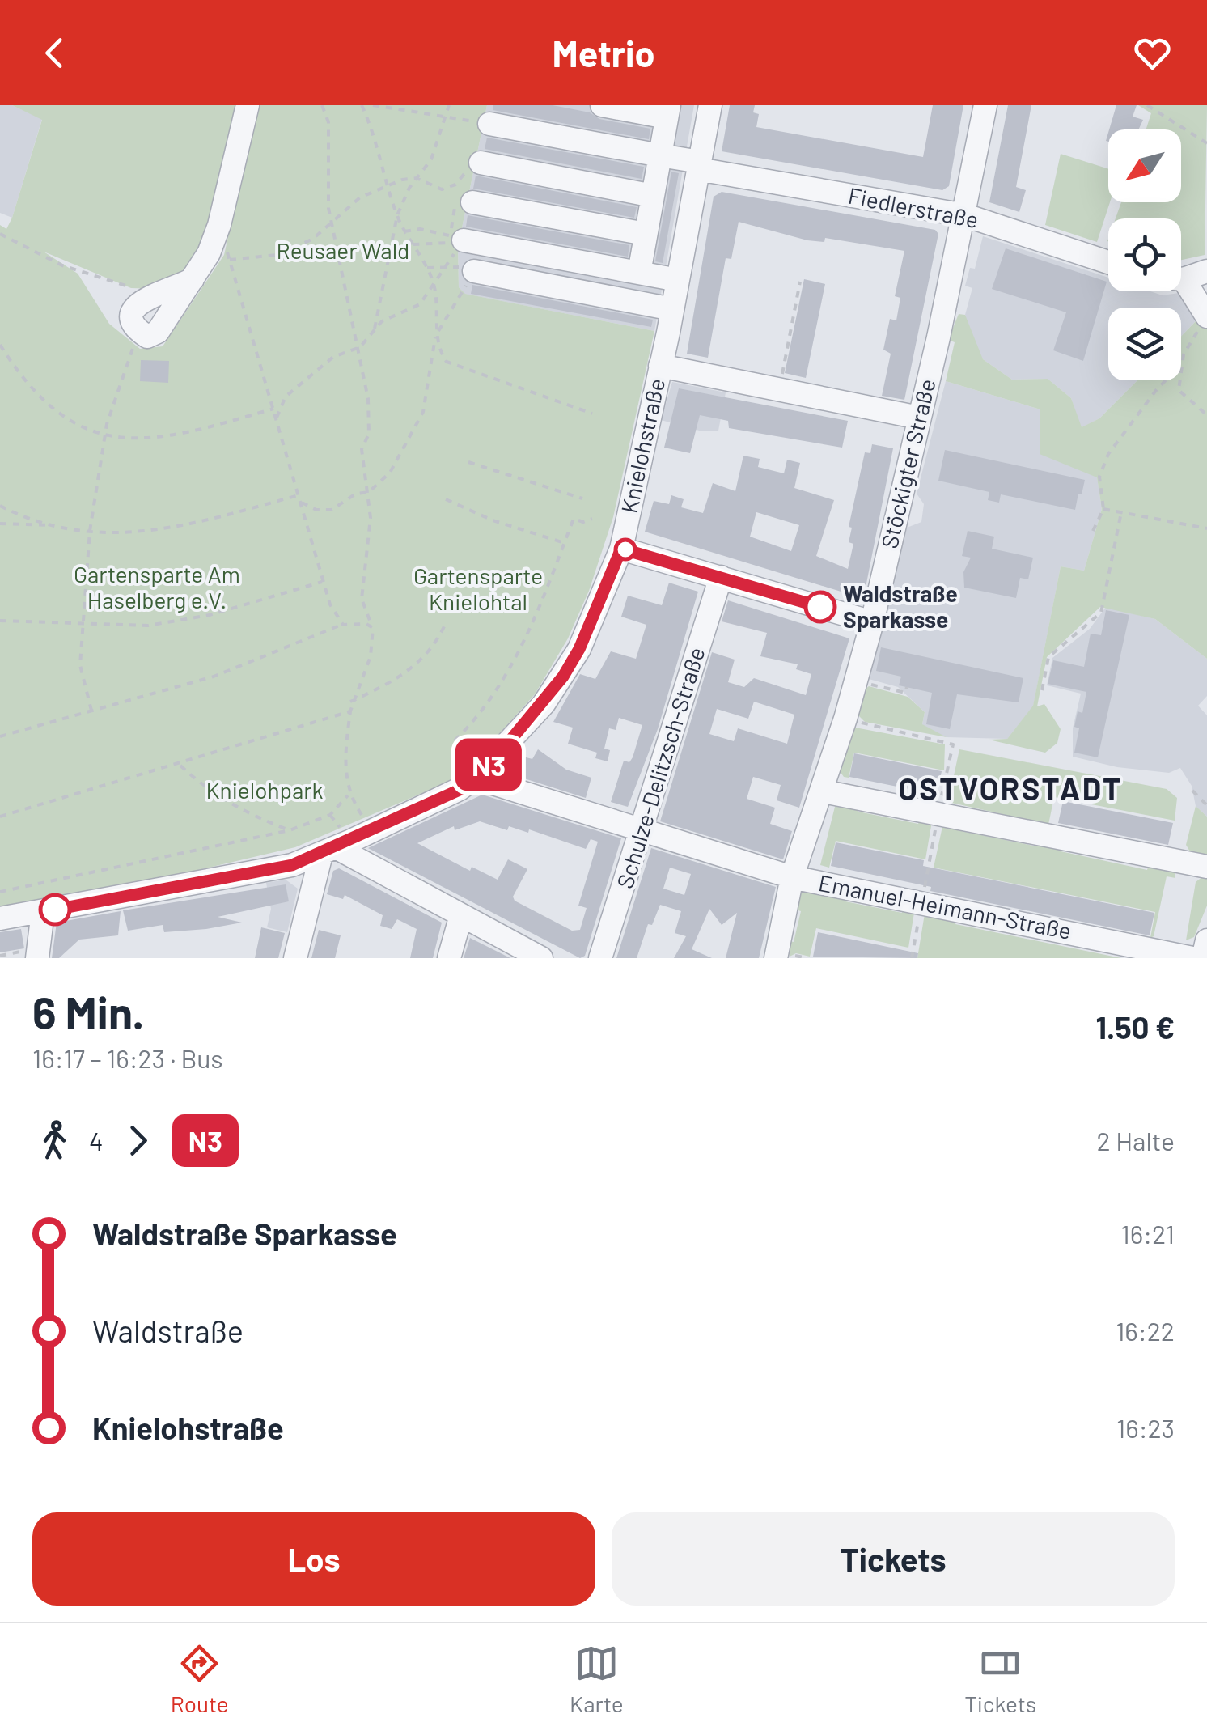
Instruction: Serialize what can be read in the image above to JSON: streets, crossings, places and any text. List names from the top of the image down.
{
  "streets": {
    "street": [
      "Fiedlerstraße",
      "Knielohstraße",
      "Stöckigter Straße",
      "Schulze-Delitzsch-Straße",
      "Emanuel-Heimann-Straße"
    ]
  },
  "crossings": [
    ["Fiedlerstraße", "Knielohstraße"],
    ["Fiedlerstraße", "Stöckigter Straße"],
    ["Knielohstraße", "Emanuel-Heimann-Straße"],
    ["Stöckigter Straße", "Emanuel-Heimann-Straße"],
    ["Schulze-Delitzsch-Straße", "Emanuel-Heimann-Straße"]
  ],
  "districts": ["OSTVORSTADT"],
  "parks": [
    "Reusaer Wald",
    "Gartensparte Am Haselberg e.V.",
    "Gartensparte Knielohtal",
    "Knielohpark"
  ],
  "places": ["Waldstraße Sparkasse"],
  "lines": ["bus line N3"],
  "north": "bottom left",
  "page": {
    "header": "Metrio",
    "on_map": "N3",
    "heading": ["6 Min.", "16:17 – 16:23 · Bus", "1.50 €"],
    "legs": ["4", "N3", "2 Halte"],
    "list": [
      {
        "name": "Waldstraße Sparkasse",
        "value": "16:21"
      },
      {
        "name": "Waldstraße",
        "value": "16:22"
      },
      {
        "name": "Knielohstraße",
        "value": "16:23"
      }
    ],
    "buttons": ["Los", "Tickets"],
    "tabs": ["Route", "Karte", "Tickets"]
  }
}
